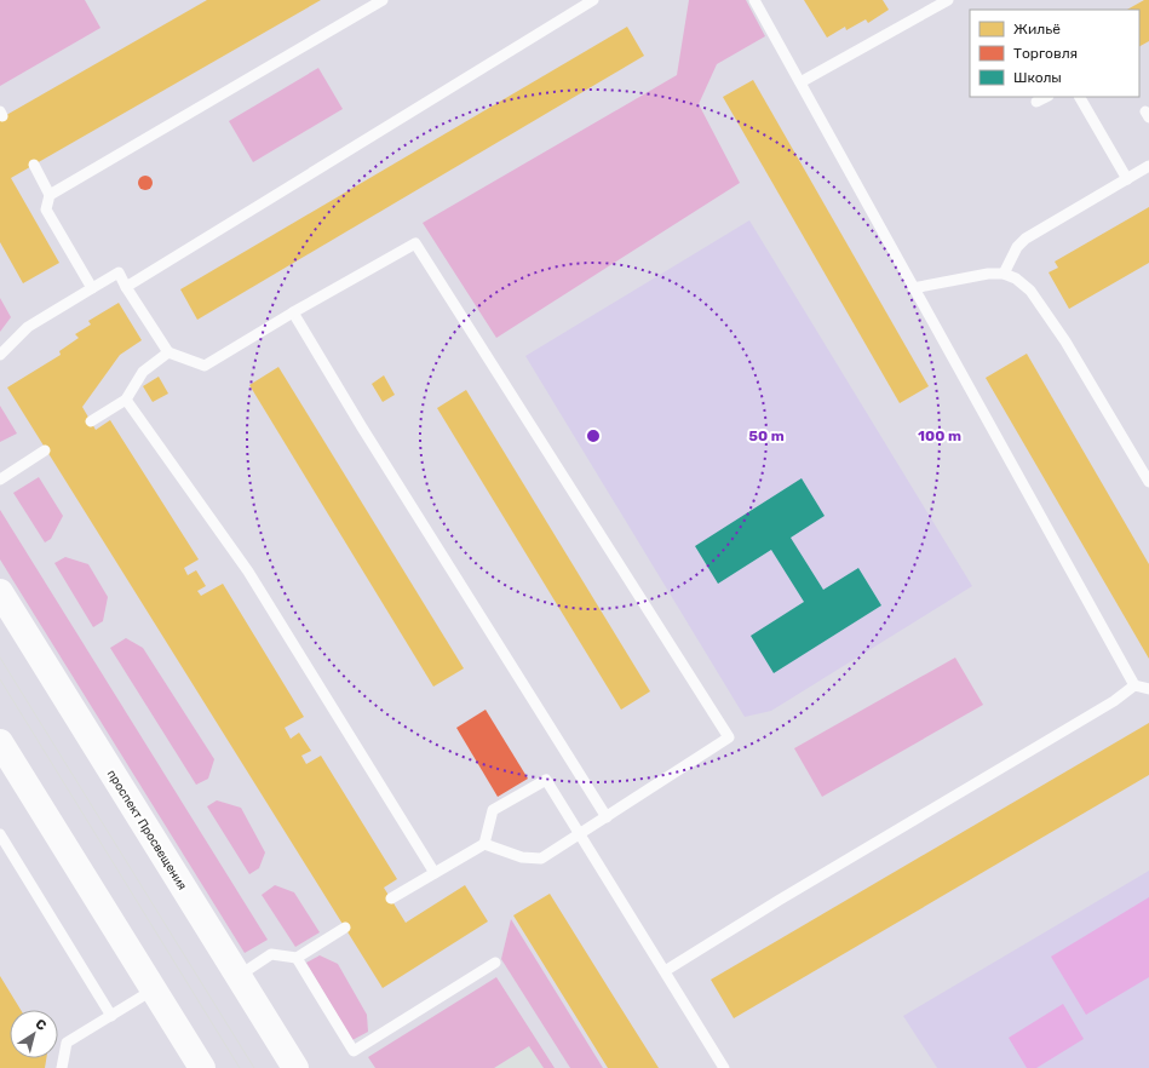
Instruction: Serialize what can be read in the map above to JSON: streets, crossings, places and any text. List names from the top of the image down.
{
  "streets": {
    "main road": ["проспект Просвещения"]
  },
  "legend": ["Жильё", "Торговля", "Школы"],
  "north": "top right",
  "rings": ["50 m", "100 m"]
}
